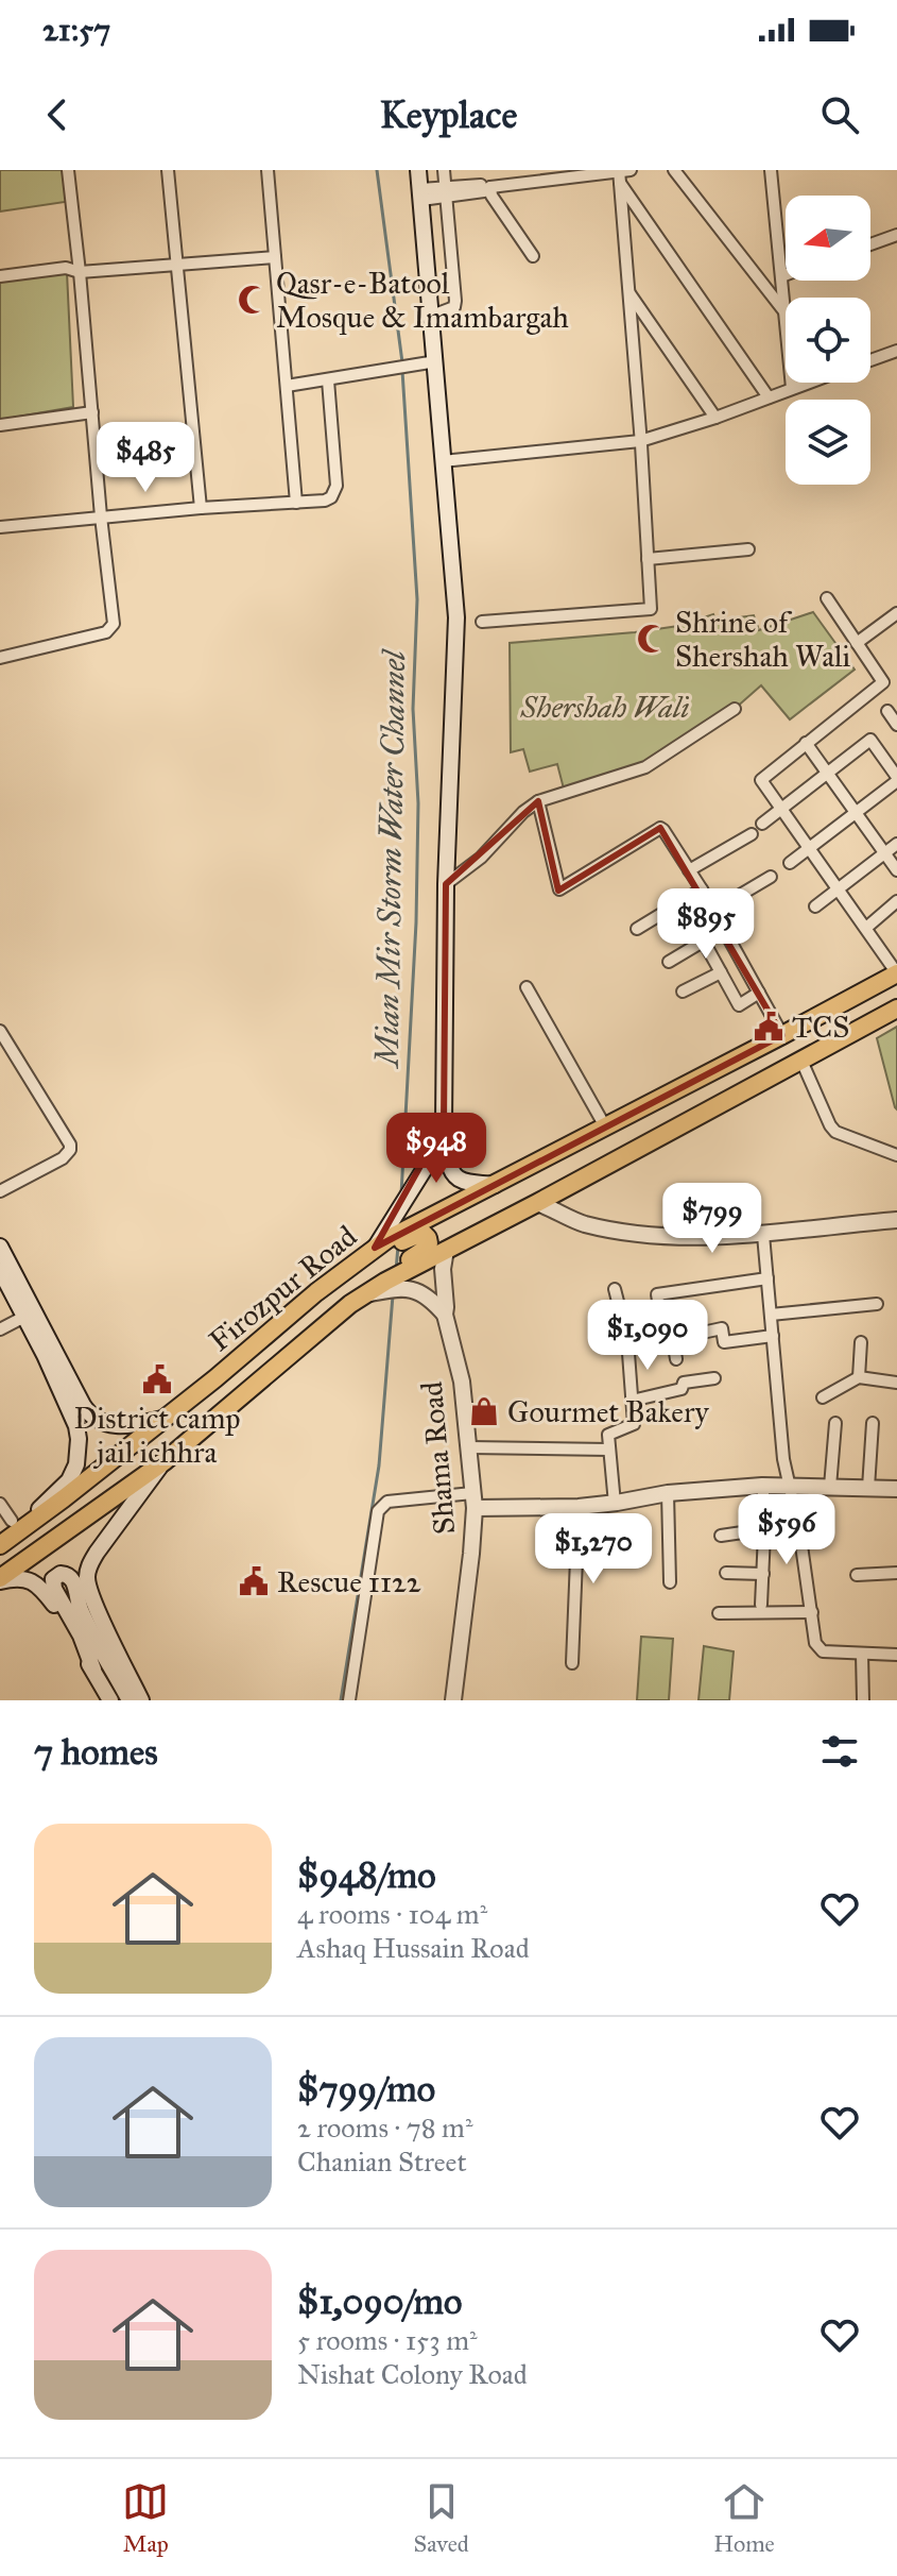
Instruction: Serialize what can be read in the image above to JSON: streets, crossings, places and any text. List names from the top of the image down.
{
  "streets": {
    "main road": ["Firozpur Road", "Shama Road"]
  },
  "crossings": [
    ["Firozpur Road", "Shama Road"]
  ],
  "water": ["Mian Mir Storm Water Channel"],
  "parks": ["Shershah Wali"],
  "places": {
    "mosque": ["Qasr-e-Batool Mosque & Imambargah", "Shrine of Shershah Wali"],
    "public building": ["TCS", "District camp jail ichhra", "Rescue 1122"],
    "shop": ["Gourmet Bakery"]
  },
  "north": "left",
  "page": {
    "status": "21:57",
    "header": "Keyplace",
    "price": [
      "$485",
      "$895",
      "$948",
      "$799",
      "$1,090",
      "$596",
      "$1,270"
    ],
    "heading": "7 homes",
    "list": [
      {
        "name": "$948/mo",
        "note": "4 rooms · 104 m² · Ashaq Hussain Road"
      },
      {
        "name": "$799/mo",
        "note": "2 rooms · 78 m² · Chanian Street"
      },
      {
        "name": "$1,090/mo",
        "note": "5 rooms · 153 m² · Nishat Colony Road"
      }
    ],
    "tabs": ["Map", "Saved", "Home"]
  }
}
